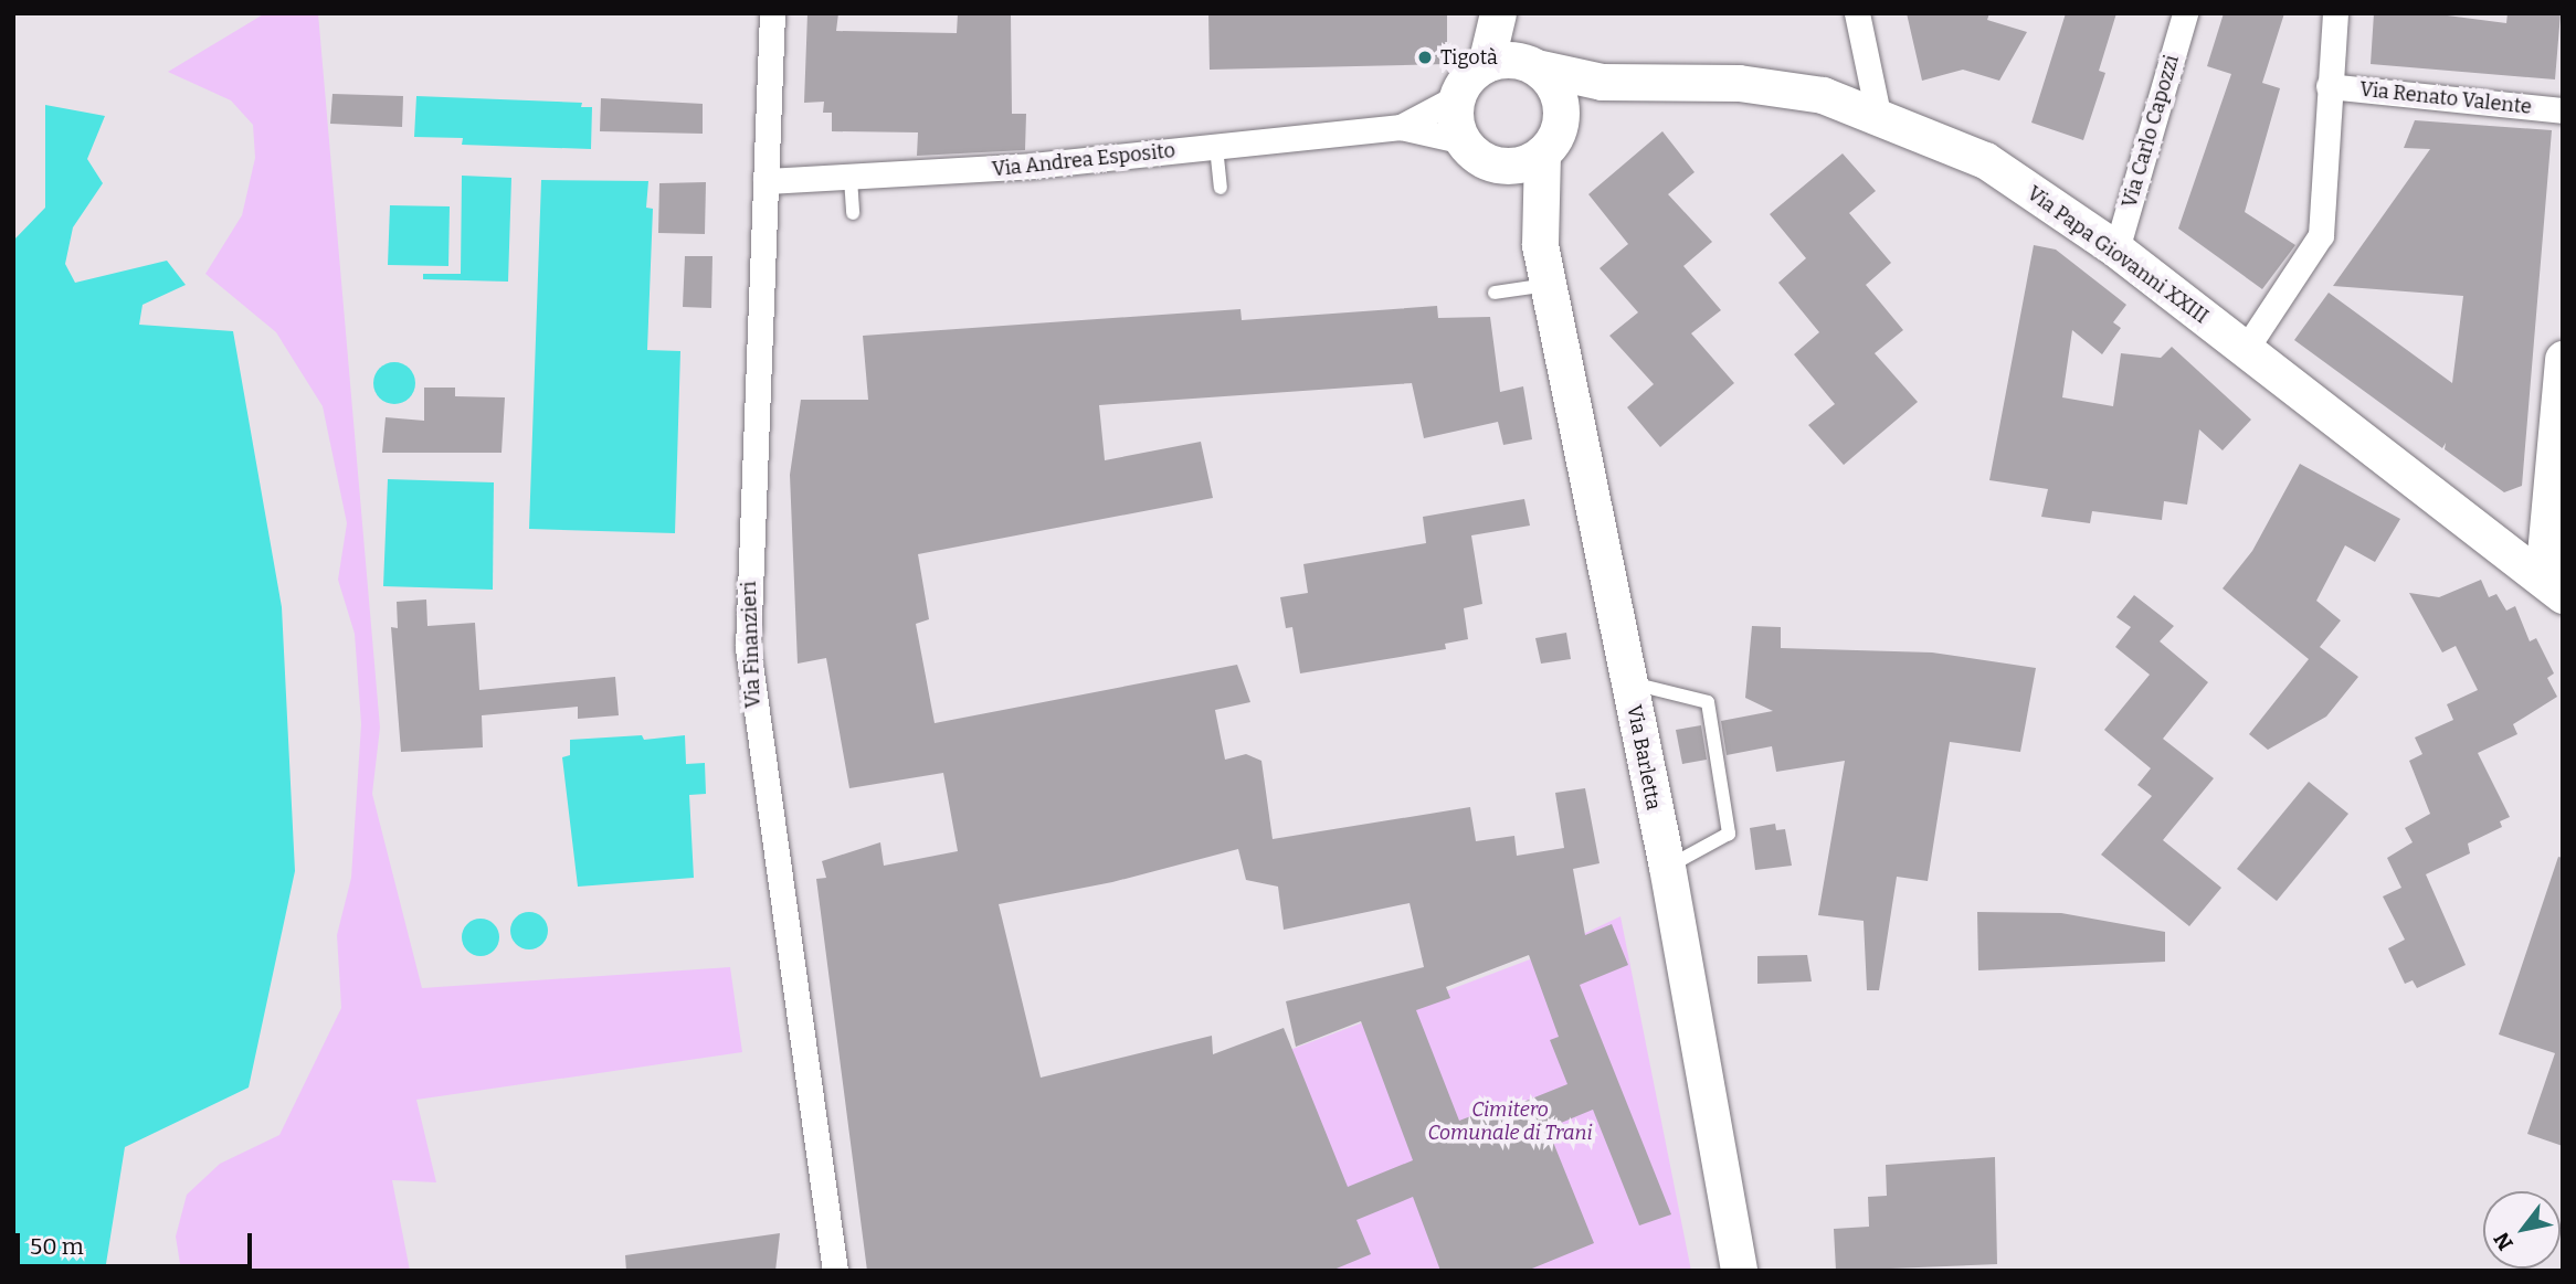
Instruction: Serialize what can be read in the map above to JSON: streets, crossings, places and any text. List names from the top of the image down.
{
  "streets": {
    "main road": ["Via Papa Giovanni XXIII", "Via Barletta"],
    "street": [
      "Via Renato Valente",
      "Via Carlo Capozzi",
      "Via Andrea Esposito",
      "Via Finanzieri"
    ]
  },
  "crossings": [
    ["Via Carlo Capozzi", "Via Papa Giovanni XXIII"],
    ["Via Andrea Esposito", "Via Papa Giovanni XXIII"],
    ["Via Andrea Esposito", "Via Finanzieri"],
    ["Via Andrea Esposito", "Via Barletta"],
    ["Via Papa Giovanni XXIII", "Via Barletta"]
  ],
  "parks": ["Cimitero Comunale di Trani"],
  "places": ["Tigotà"],
  "scale_bar": "50 m",
  "north": "bottom left"
}
